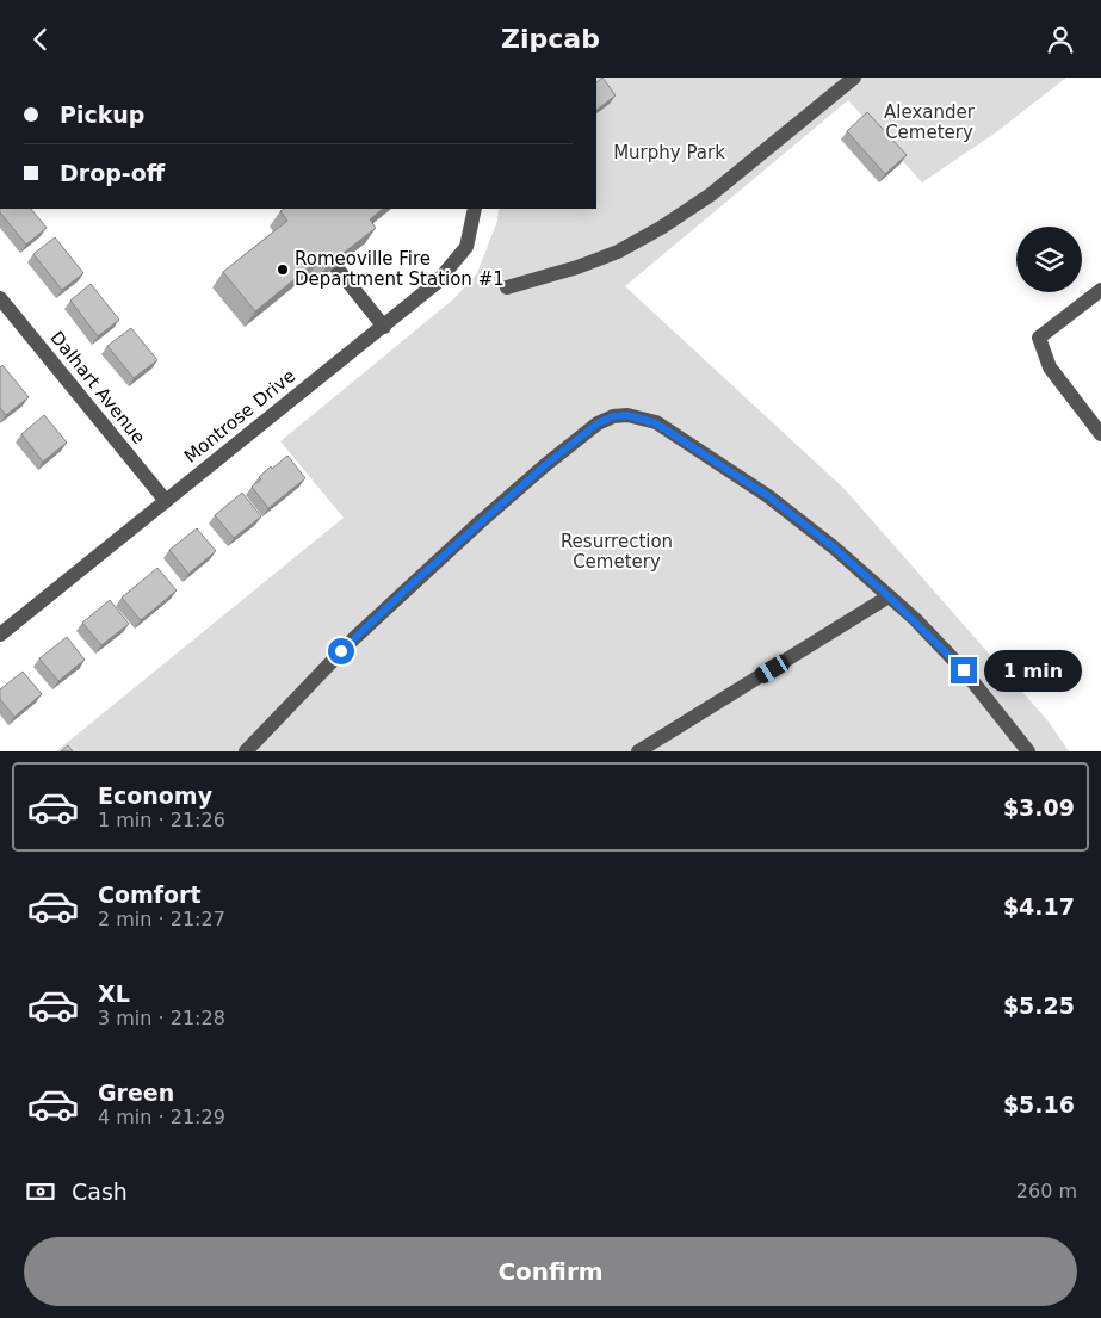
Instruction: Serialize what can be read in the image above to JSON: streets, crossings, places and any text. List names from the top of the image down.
{
  "streets": {
    "street": ["Dalhart Avenue", "Montrose Drive"]
  },
  "crossings": [
    ["Dalhart Avenue", "Montrose Drive"]
  ],
  "parks": ["Alexander Cemetery", "Murphy Park", "Resurrection Cemetery"],
  "places": ["Romeoville Fire Department Station #1"],
  "page": {
    "header": "Zipcab",
    "banner": ["Pickup", "Drop-off"],
    "bubble": "1 min",
    "list": [
      {
        "name": "Economy",
        "note": "1 min · 21:26",
        "value": "$3.09"
      },
      {
        "name": "Comfort",
        "note": "2 min · 21:27",
        "value": "$4.17"
      },
      {
        "name": "XL",
        "note": "3 min · 21:28",
        "value": "$5.25"
      },
      {
        "name": "Green",
        "note": "4 min · 21:29",
        "value": "$5.16"
      }
    ],
    "pay": ["Cash", "260 m"],
    "buttons": "Confirm"
  }
}
